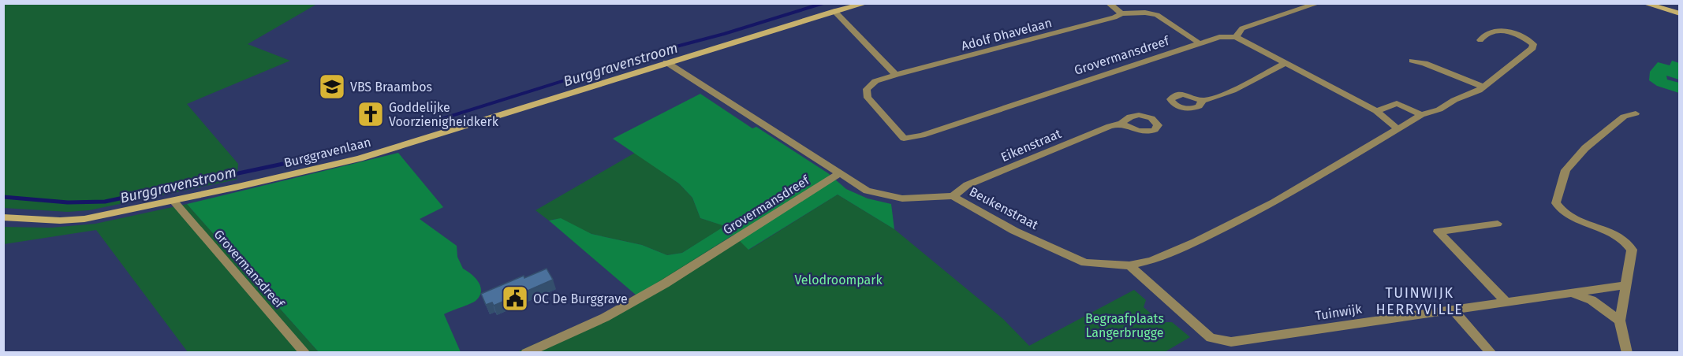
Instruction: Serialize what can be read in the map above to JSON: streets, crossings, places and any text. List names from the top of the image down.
{
  "streets": {
    "main road": ["Burggravenlaan"],
    "street": [
      "Adolf Dhavelaan",
      "Grovermansdreef",
      "Eikenstraat",
      "Beukenstraat",
      "Tuinwijk"
    ]
  },
  "crossings": [
    ["Adolf Dhavelaan", "Grovermansdreef"],
    ["Grovermansdreef", "Burggravenlaan"],
    ["Grovermansdreef", "Beukenstraat"],
    ["Eikenstraat", "Beukenstraat"],
    ["Beukenstraat", "Tuinwijk"]
  ],
  "districts": ["TUINWIJK HERRYVILLE"],
  "water": ["Burggravenstroom"],
  "parks": ["Velodroompark", "Begraafplaats Langerbrugge"],
  "places": {
    "school or university": ["VBS Braambos"],
    "church": ["Goddelijke Voorzienigheidkerk"],
    "public building": ["OC De Burggrave"]
  }
}
